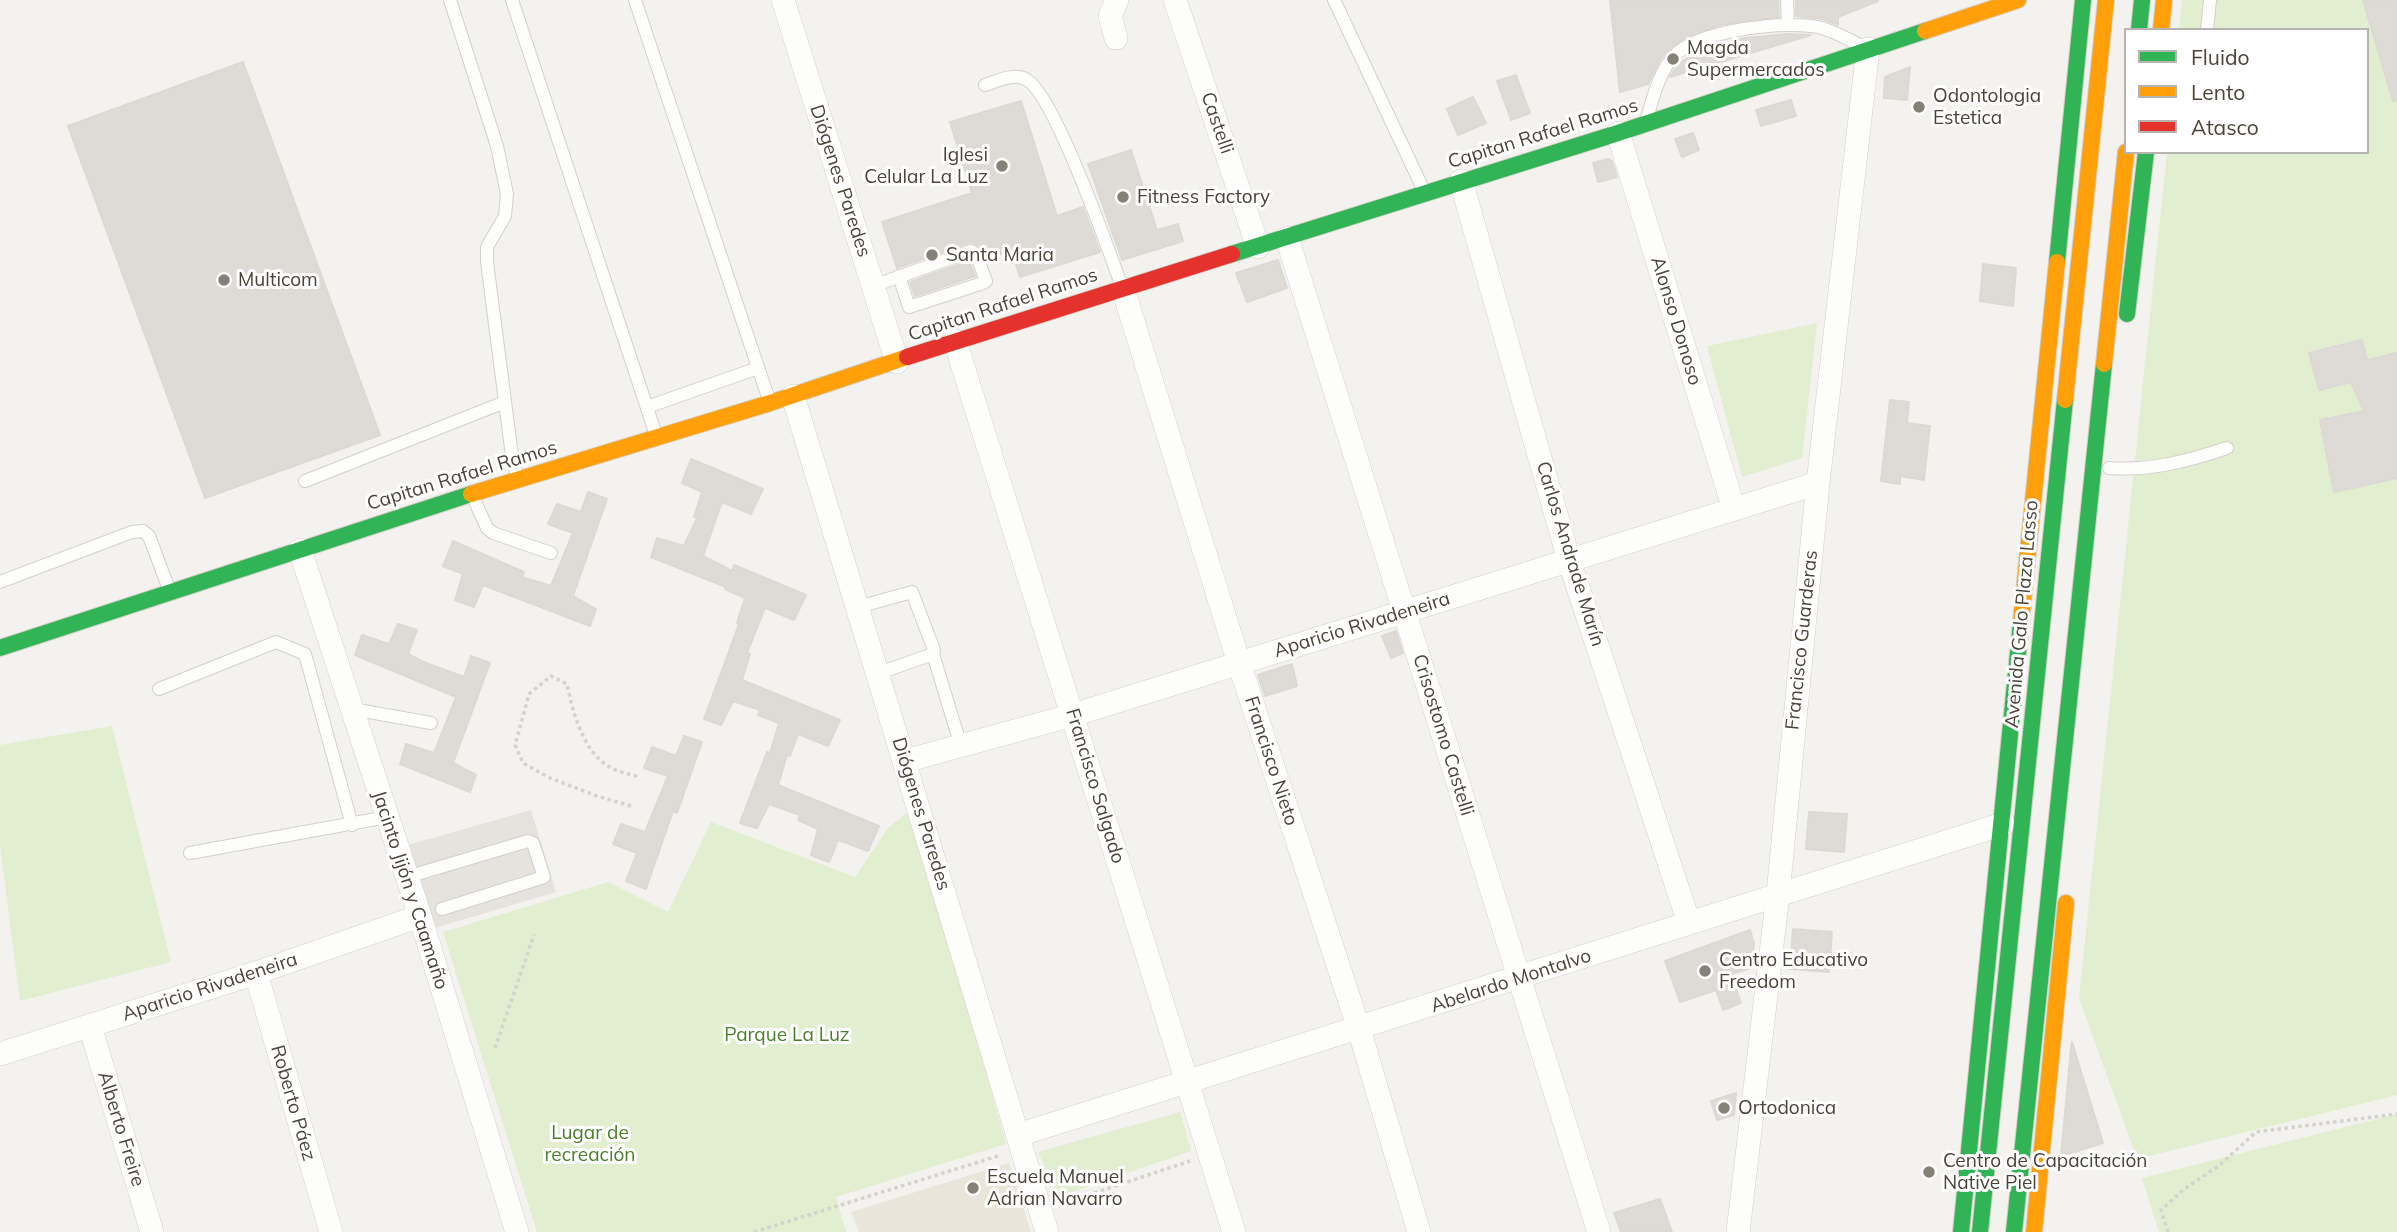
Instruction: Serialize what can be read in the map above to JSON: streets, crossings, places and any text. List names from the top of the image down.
{
  "streets": {
    "main road": ["Capitan Rafael Ramos", "Avenida Galo Plaza Lasso"],
    "street": [
      "Castelli",
      "Diógenes Paredes",
      "Alonso Donoso",
      "Carlos Andrade Marín",
      "Aparicio Rivadeneira",
      "Francisco Guarderas",
      "Crisostomo Castelli",
      "Francisco Nieto",
      "Francisco Salgado",
      "Jacinto Jijón y Caamaño",
      "Abelardo Montalvo",
      "Roberto Páez",
      "Alberto Freire"
    ]
  },
  "crossings": [
    ["Castelli", "Capitan Rafael Ramos"],
    ["Capitan Rafael Ramos", "Diógenes Paredes"],
    ["Capitan Rafael Ramos", "Alonso Donoso"],
    ["Capitan Rafael Ramos", "Carlos Andrade Marín"],
    ["Capitan Rafael Ramos", "Francisco Guarderas"],
    ["Capitan Rafael Ramos", "Crisostomo Castelli"],
    ["Capitan Rafael Ramos", "Francisco Nieto"],
    ["Capitan Rafael Ramos", "Francisco Salgado"],
    ["Capitan Rafael Ramos", "Jacinto Jijón y Caamaño"],
    ["Diógenes Paredes", "Aparicio Rivadeneira"],
    ["Diógenes Paredes", "Abelardo Montalvo"],
    ["Alonso Donoso", "Aparicio Rivadeneira"],
    ["Carlos Andrade Marín", "Aparicio Rivadeneira"],
    ["Carlos Andrade Marín", "Abelardo Montalvo"],
    ["Avenida Galo Plaza Lasso", "Abelardo Montalvo"],
    ["Aparicio Rivadeneira", "Francisco Guarderas"],
    ["Aparicio Rivadeneira", "Crisostomo Castelli"],
    ["Aparicio Rivadeneira", "Francisco Nieto"],
    ["Aparicio Rivadeneira", "Francisco Salgado"],
    ["Aparicio Rivadeneira", "Jacinto Jijón y Caamaño"],
    ["Aparicio Rivadeneira", "Roberto Páez"],
    ["Aparicio Rivadeneira", "Alberto Freire"],
    ["Francisco Guarderas", "Abelardo Montalvo"],
    ["Crisostomo Castelli", "Abelardo Montalvo"],
    ["Francisco Nieto", "Abelardo Montalvo"],
    ["Francisco Salgado", "Abelardo Montalvo"]
  ],
  "parks": ["Parque La Luz", "Lugar de recreación"],
  "places": [
    "Magda Supermercados",
    "Odontologia Estetica",
    "Iglesi Celular La Luz",
    "Fitness Factory",
    "Santa Maria",
    "Multicom",
    "Centro Educativo Freedom",
    "Ortodonica",
    "Centro de Capacitación Native Piel",
    "Escuela Manuel Adrian Navarro"
  ],
  "legend": ["Fluido", "Lento", "Atasco"]
}
